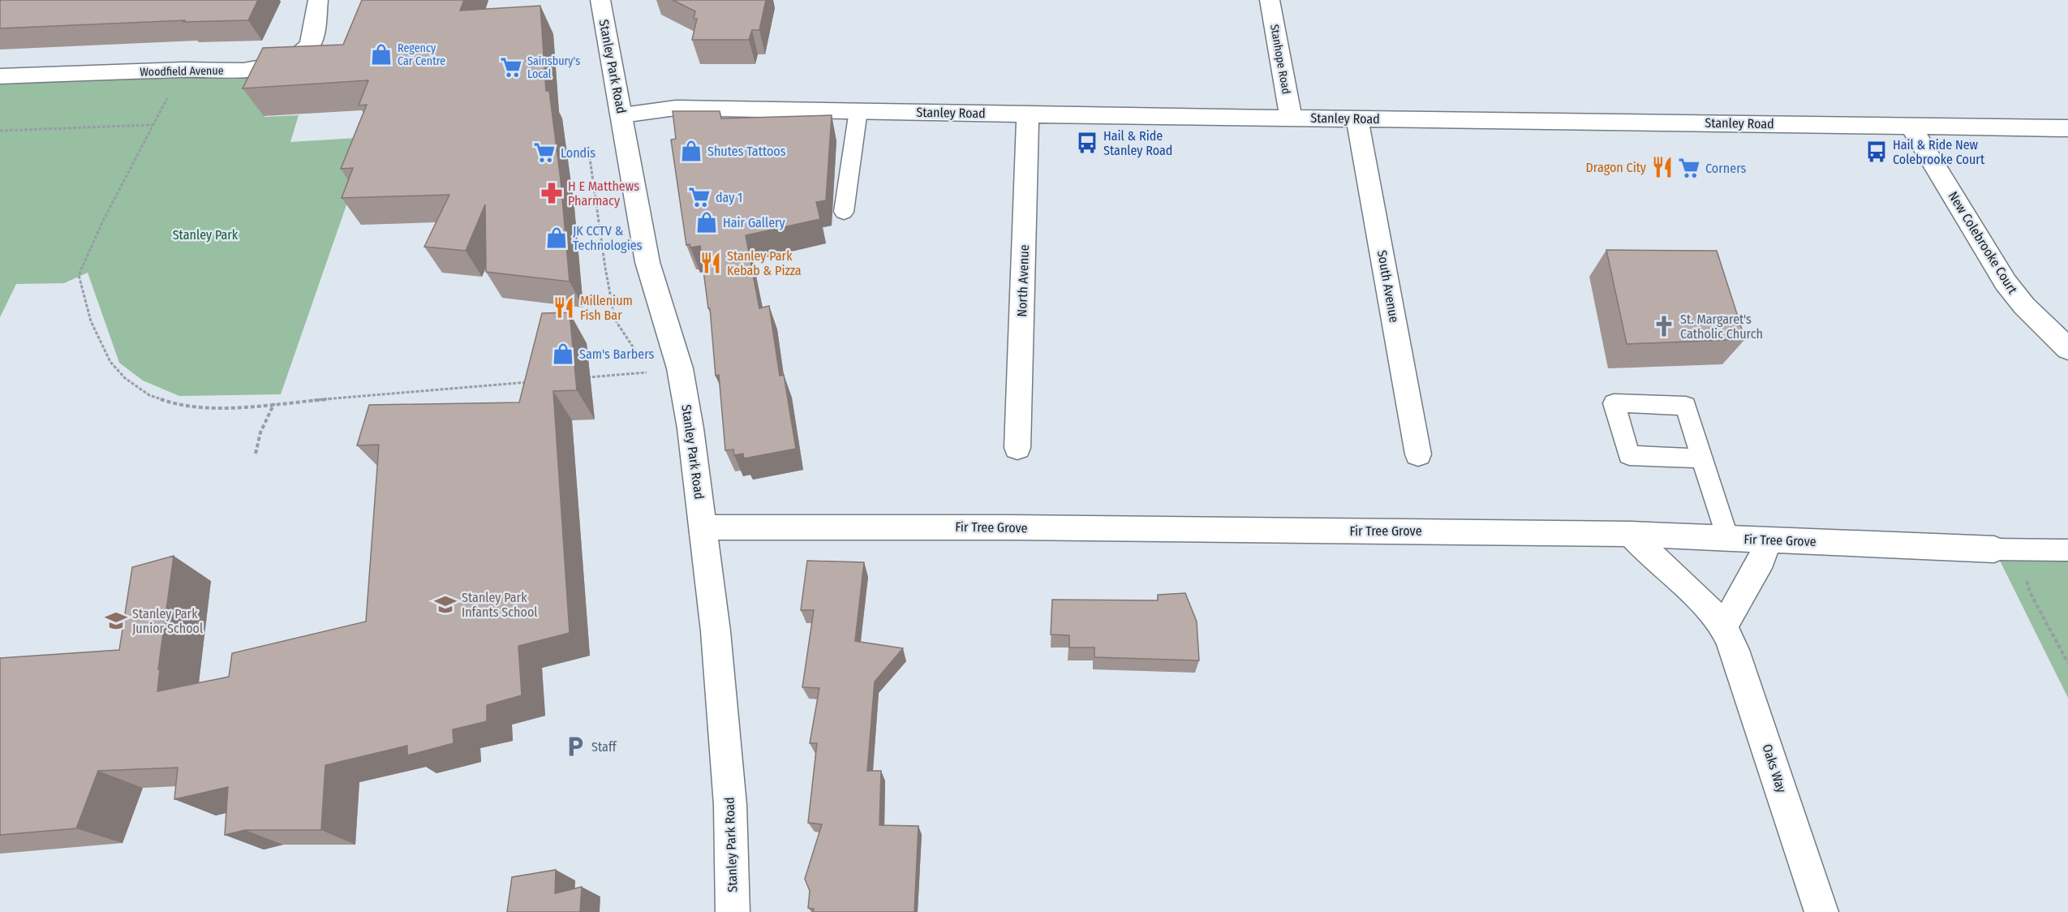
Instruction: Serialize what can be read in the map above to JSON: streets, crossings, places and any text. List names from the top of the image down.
{
  "streets": {
    "street": [
      "Stanhope Road",
      "Stanley Park Road",
      "Woodfield Avenue",
      "Stanley Road",
      "New Colebrooke Court",
      "North Avenue",
      "South Avenue",
      "Fir Tree Grove",
      "Oaks Way"
    ]
  },
  "crossings": [
    ["Stanhope Road", "Stanley Road"],
    ["Stanley Park Road", "Stanley Road"],
    ["Stanley Park Road", "Fir Tree Grove"],
    ["Stanley Road", "New Colebrooke Court"],
    ["Stanley Road", "North Avenue"],
    ["Stanley Road", "South Avenue"],
    ["Fir Tree Grove", "Oaks Way"]
  ],
  "parks": ["Stanley Park"],
  "places": {
    "shop": [
      "Regency Car Centre",
      "Shutes Tattoos",
      "Hair Gallery",
      "JK CCTV & Technologies",
      "Sam's Barbers"
    ],
    "supermarket": [
      "Sainsbury's Local",
      "Londis",
      "Corners",
      "day 1"
    ],
    "bus stop": ["Hail & Ride Stanley Road", "Hail & Ride New Colebrooke Court"],
    "restaurant": ["Dragon City", "Stanley Park Kebab & Pizza", "Millenium Fish Bar"],
    "pharmacy": ["H E Matthews Pharmacy"],
    "church": ["St. Margaret's Catholic Church"],
    "school or university": ["Stanley Park Infants School", "Stanley Park Junior School"],
    "parking": ["Staff"]
  }
}
